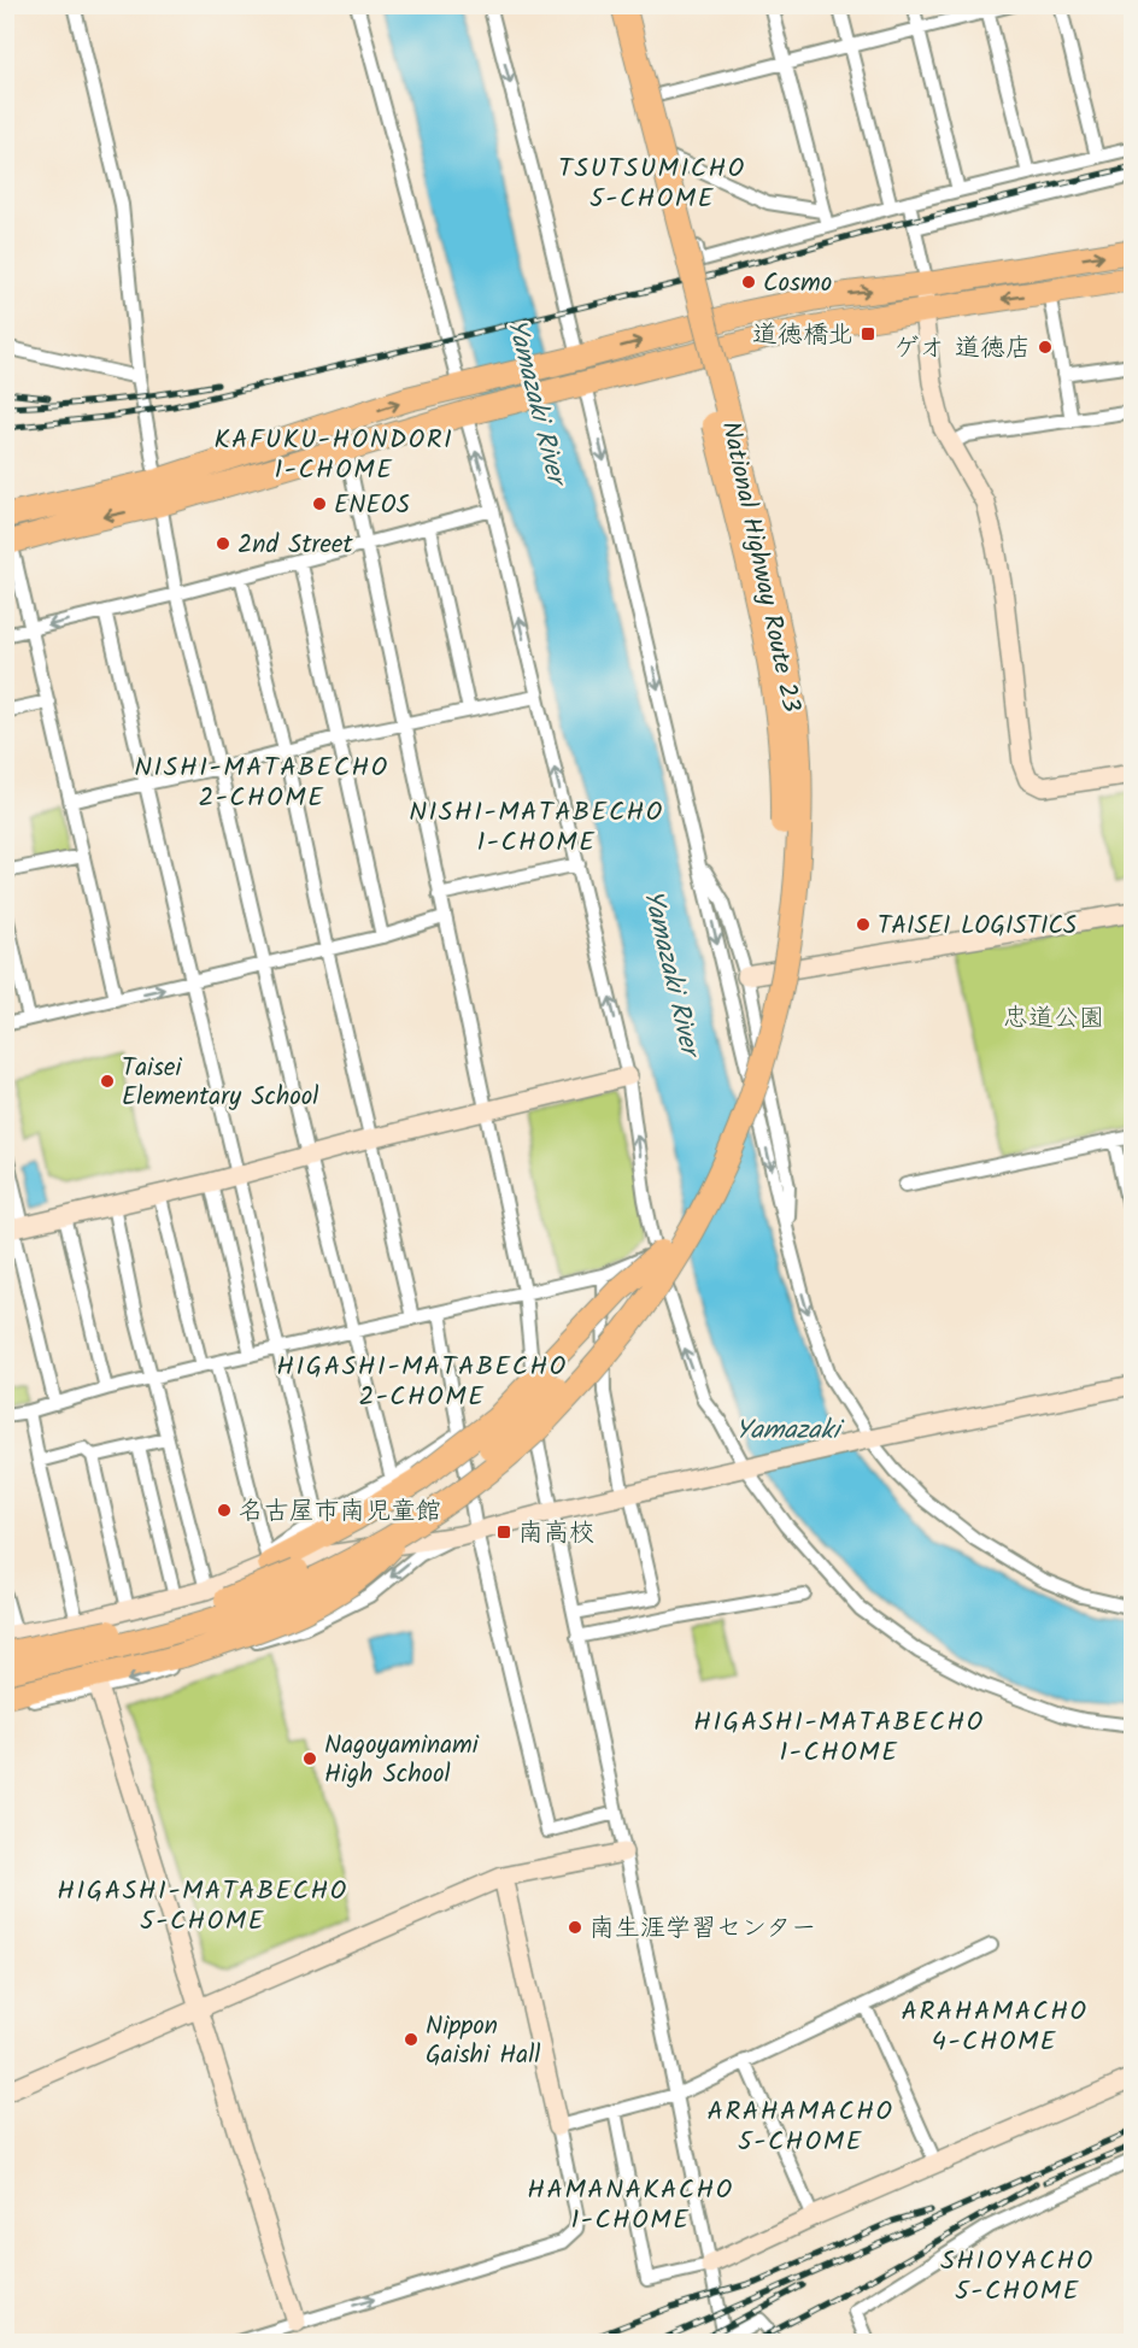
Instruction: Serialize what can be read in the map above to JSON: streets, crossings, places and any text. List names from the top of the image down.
{
  "streets": {
    "highway": ["National Highway Route 23"]
  },
  "districts": [
    "TSUTSUMICHO 5-CHOME",
    "KAFUKU-HONDORI 1-CHOME",
    "NISHI-MATABECHO 2-CHOME",
    "NISHI-MATABECHO 1-CHOME",
    "HIGASHI-MATABECHO 2-CHOME",
    "HIGASHI-MATABECHO 1-CHOME",
    "HIGASHI-MATABECHO 5-CHOME",
    "ARAHAMACHO 4-CHOME",
    "ARAHAMACHO 5-CHOME",
    "HAMANAKACHO 1-CHOME",
    "SHIOYACHO 5-CHOME"
  ],
  "water": ["Yamazaki River", "Yamazaki"],
  "parks": ["忠道公園"],
  "places": {
    "other": [
      "Cosmo",
      "ゲオ 道徳店",
      "ENEOS",
      "2nd Street",
      "TAISEI LOGISTICS",
      "Taisei Elementary School",
      "名古屋市南児童館",
      "Nagoyaminami High School",
      "南生涯学習センター",
      "Nippon Gaishi Hall"
    ],
    "transit": ["道徳橋北", "南高校"]
  }
}
